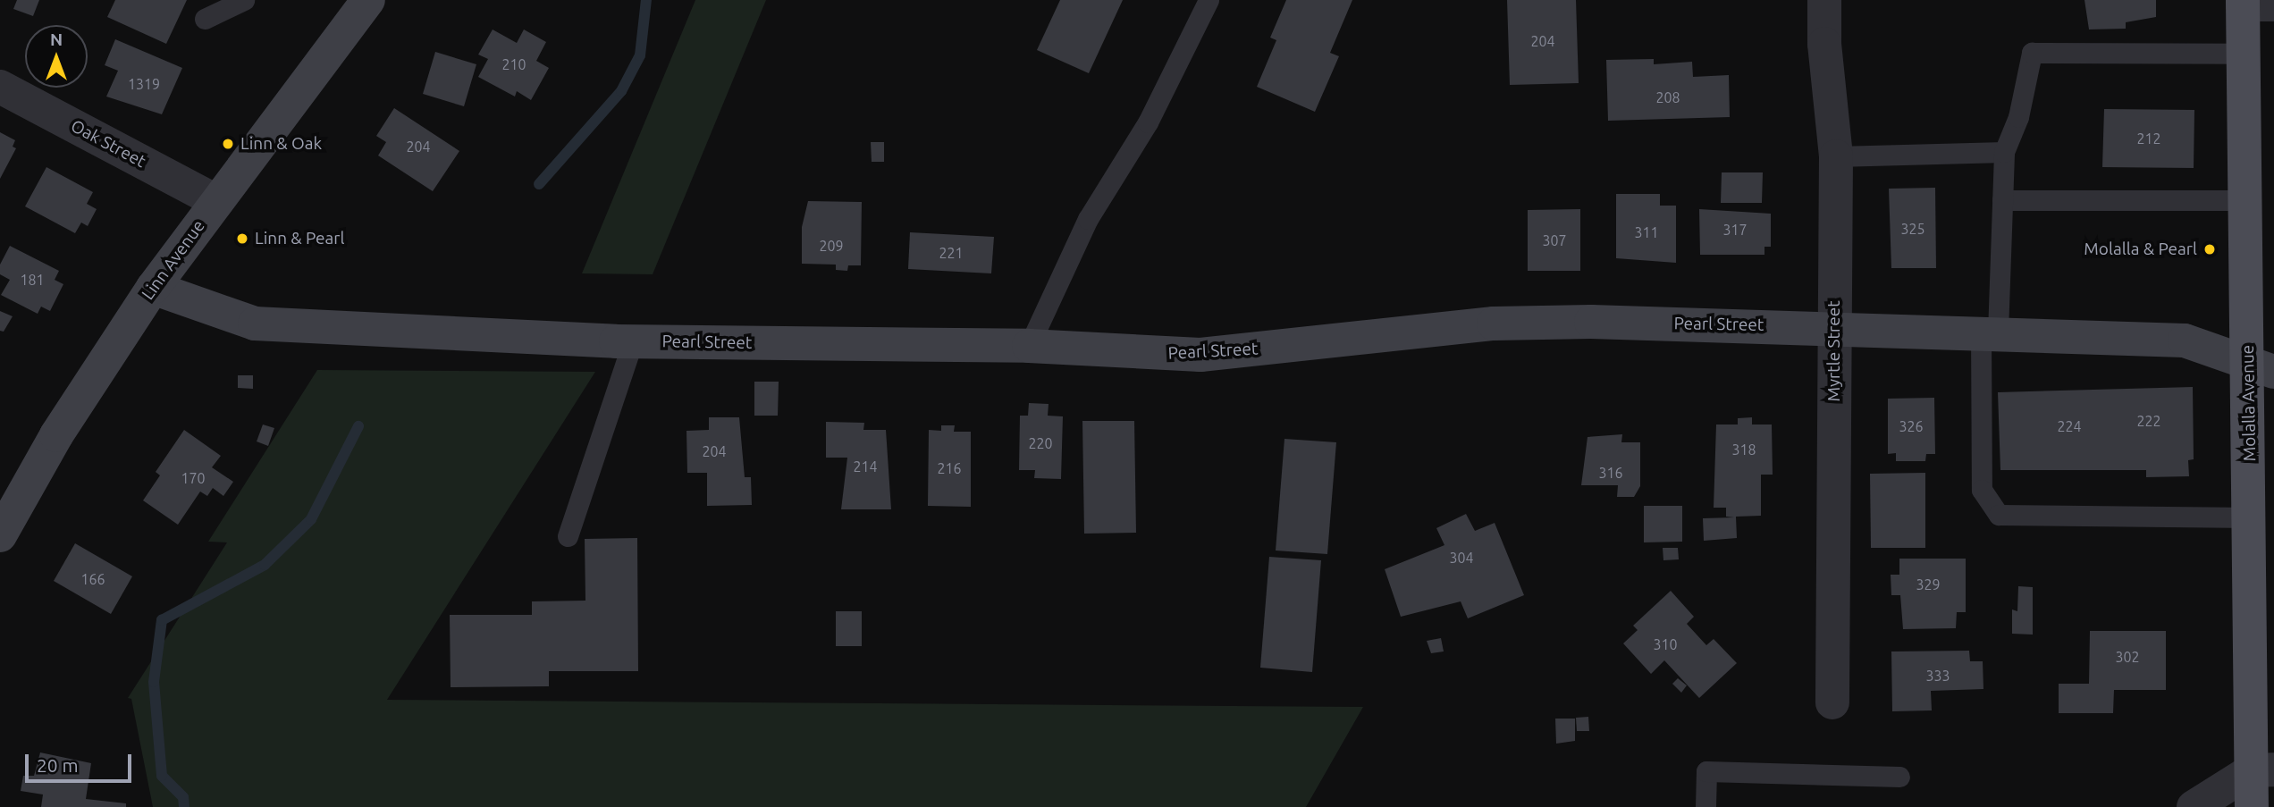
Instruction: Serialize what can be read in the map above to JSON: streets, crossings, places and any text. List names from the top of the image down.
{
  "streets": {
    "main road": ["Molalla Avenue"],
    "street": [
      "Oak Street",
      "Linn Avenue",
      "Pearl Street",
      "Myrtle Street"
    ]
  },
  "crossings": [
    ["Oak Street", "Linn Avenue"],
    ["Linn Avenue", "Pearl Street"],
    ["Pearl Street", "Myrtle Street"],
    ["Pearl Street", "Molalla Avenue"]
  ],
  "places": ["Linn & Oak", "Linn & Pearl", "Molalla & Pearl"],
  "house_numbers": [
    "204",
    "210",
    "1319",
    "208",
    "212",
    "204",
    "325",
    "317",
    "311",
    "307",
    "209",
    "221",
    "181",
    "222",
    "326",
    "224",
    "220",
    "318",
    "204",
    "214",
    "216",
    "316",
    "170",
    "304",
    "166",
    "329",
    "310",
    "302",
    "333"
  ],
  "scale_bar": "20 m",
  "north": "top"
}
